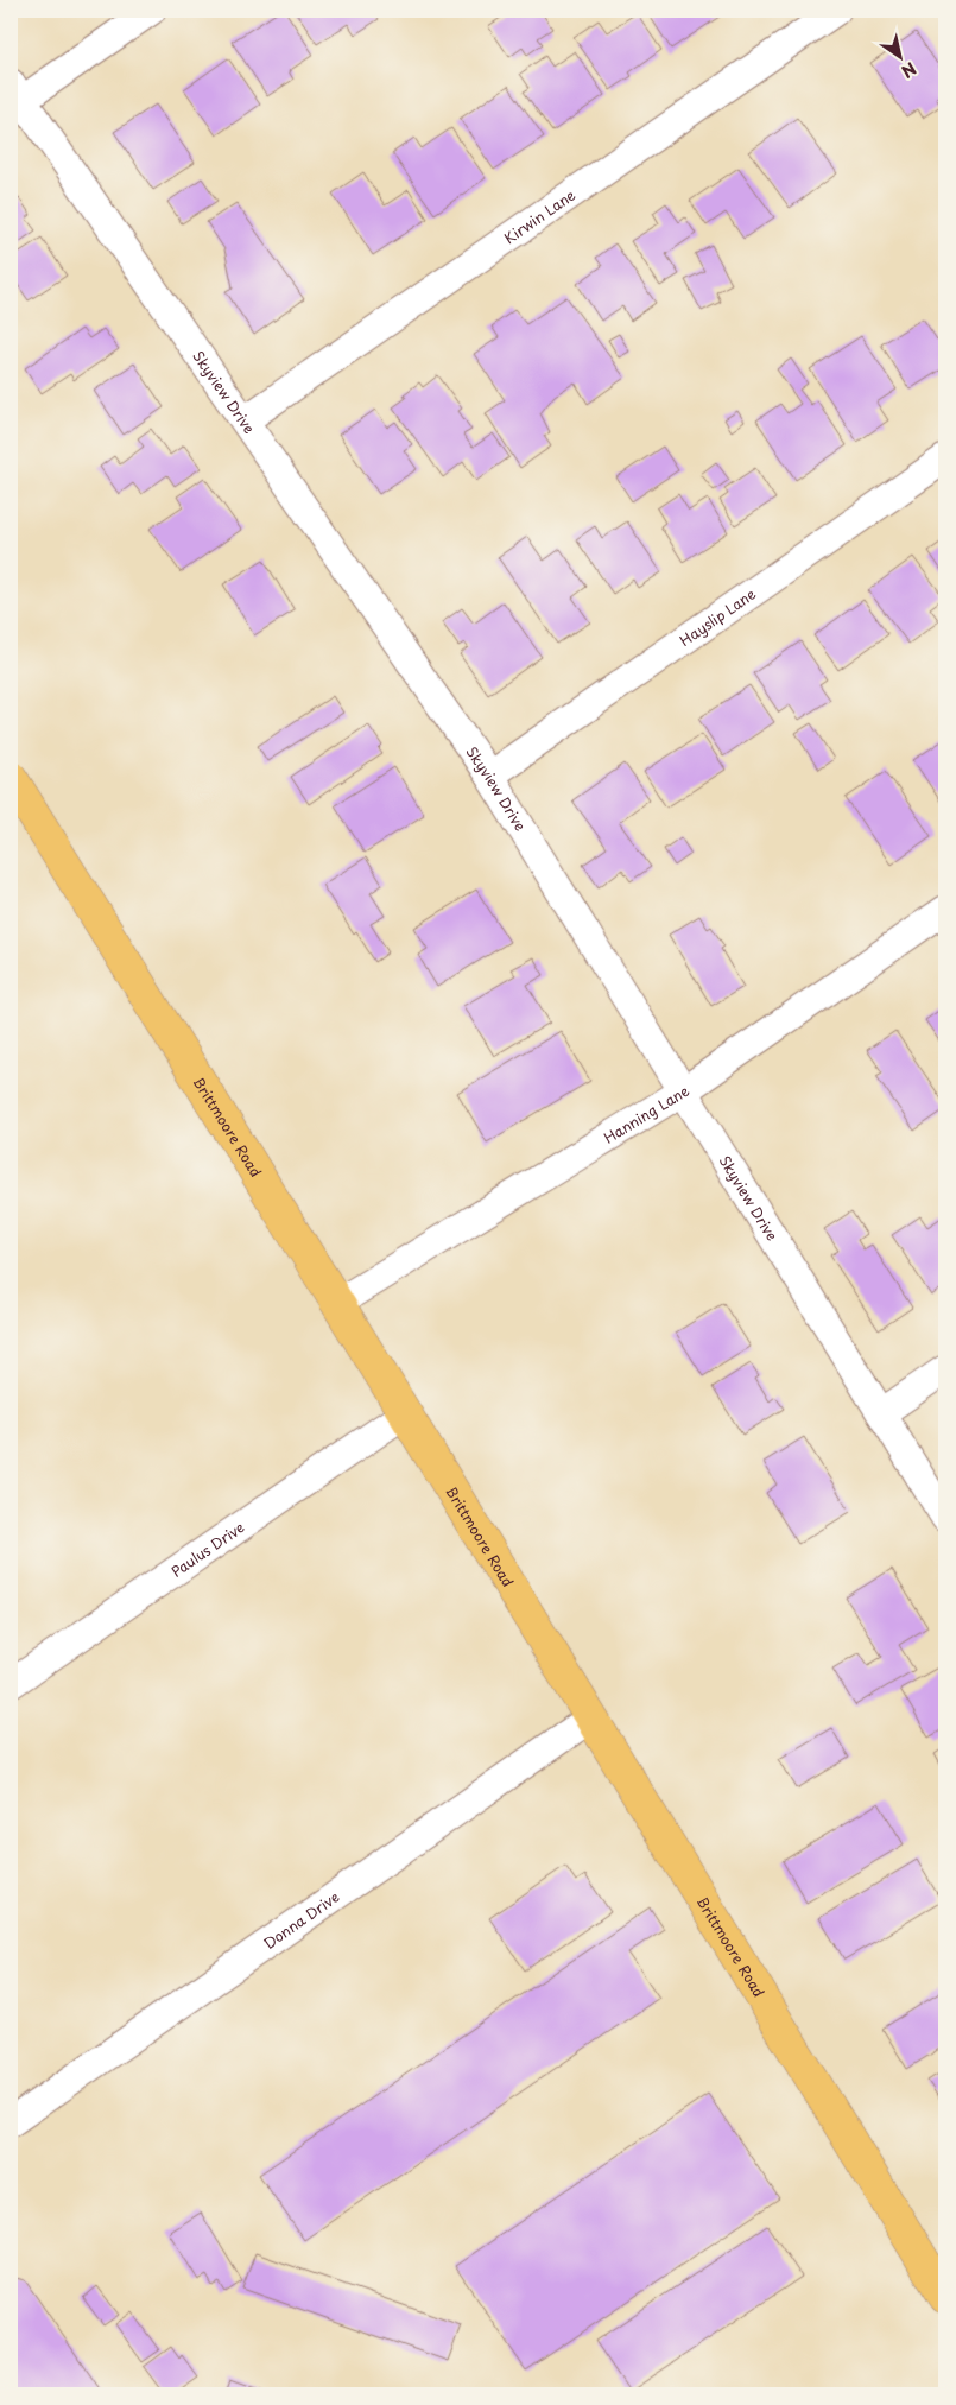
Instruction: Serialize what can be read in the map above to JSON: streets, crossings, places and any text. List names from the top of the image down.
{
  "streets": {
    "main road": ["Brittmoore Road"],
    "street": [
      "Kirwin Lane",
      "Skyview Drive",
      "Hayslip Lane",
      "Hanning Lane",
      "Paulus Drive",
      "Donna Drive"
    ]
  },
  "crossings": [
    ["Kirwin Lane", "Skyview Drive"],
    ["Skyview Drive", "Hayslip Lane"],
    ["Skyview Drive", "Hanning Lane"],
    ["Hanning Lane", "Brittmoore Road"],
    ["Brittmoore Road", "Paulus Drive"],
    ["Brittmoore Road", "Donna Drive"]
  ],
  "north": "bottom right"
}
